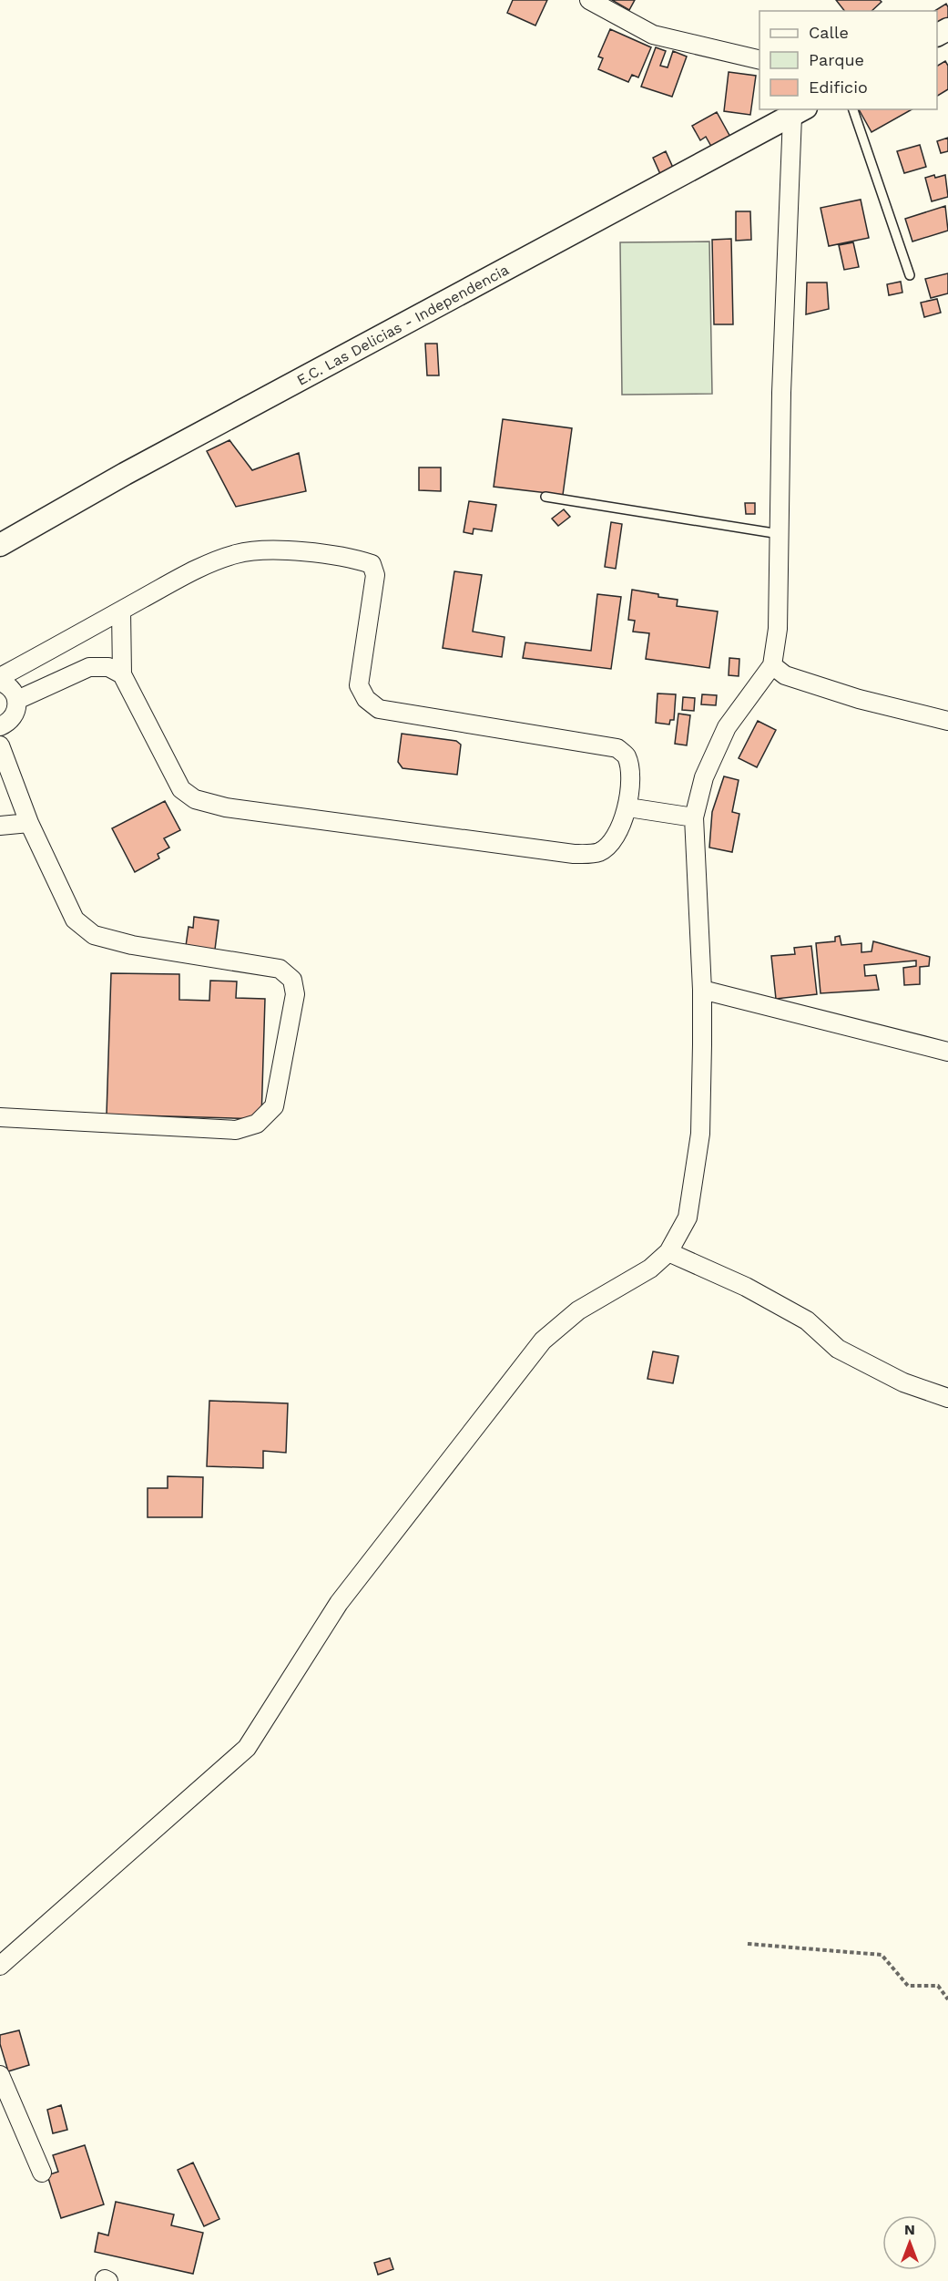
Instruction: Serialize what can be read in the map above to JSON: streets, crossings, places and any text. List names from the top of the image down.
{
  "streets": {
    "street": ["E.C. Las Delicias - Independencia"]
  },
  "legend": ["Calle", "Parque", "Edificio"],
  "north": "top"
}
